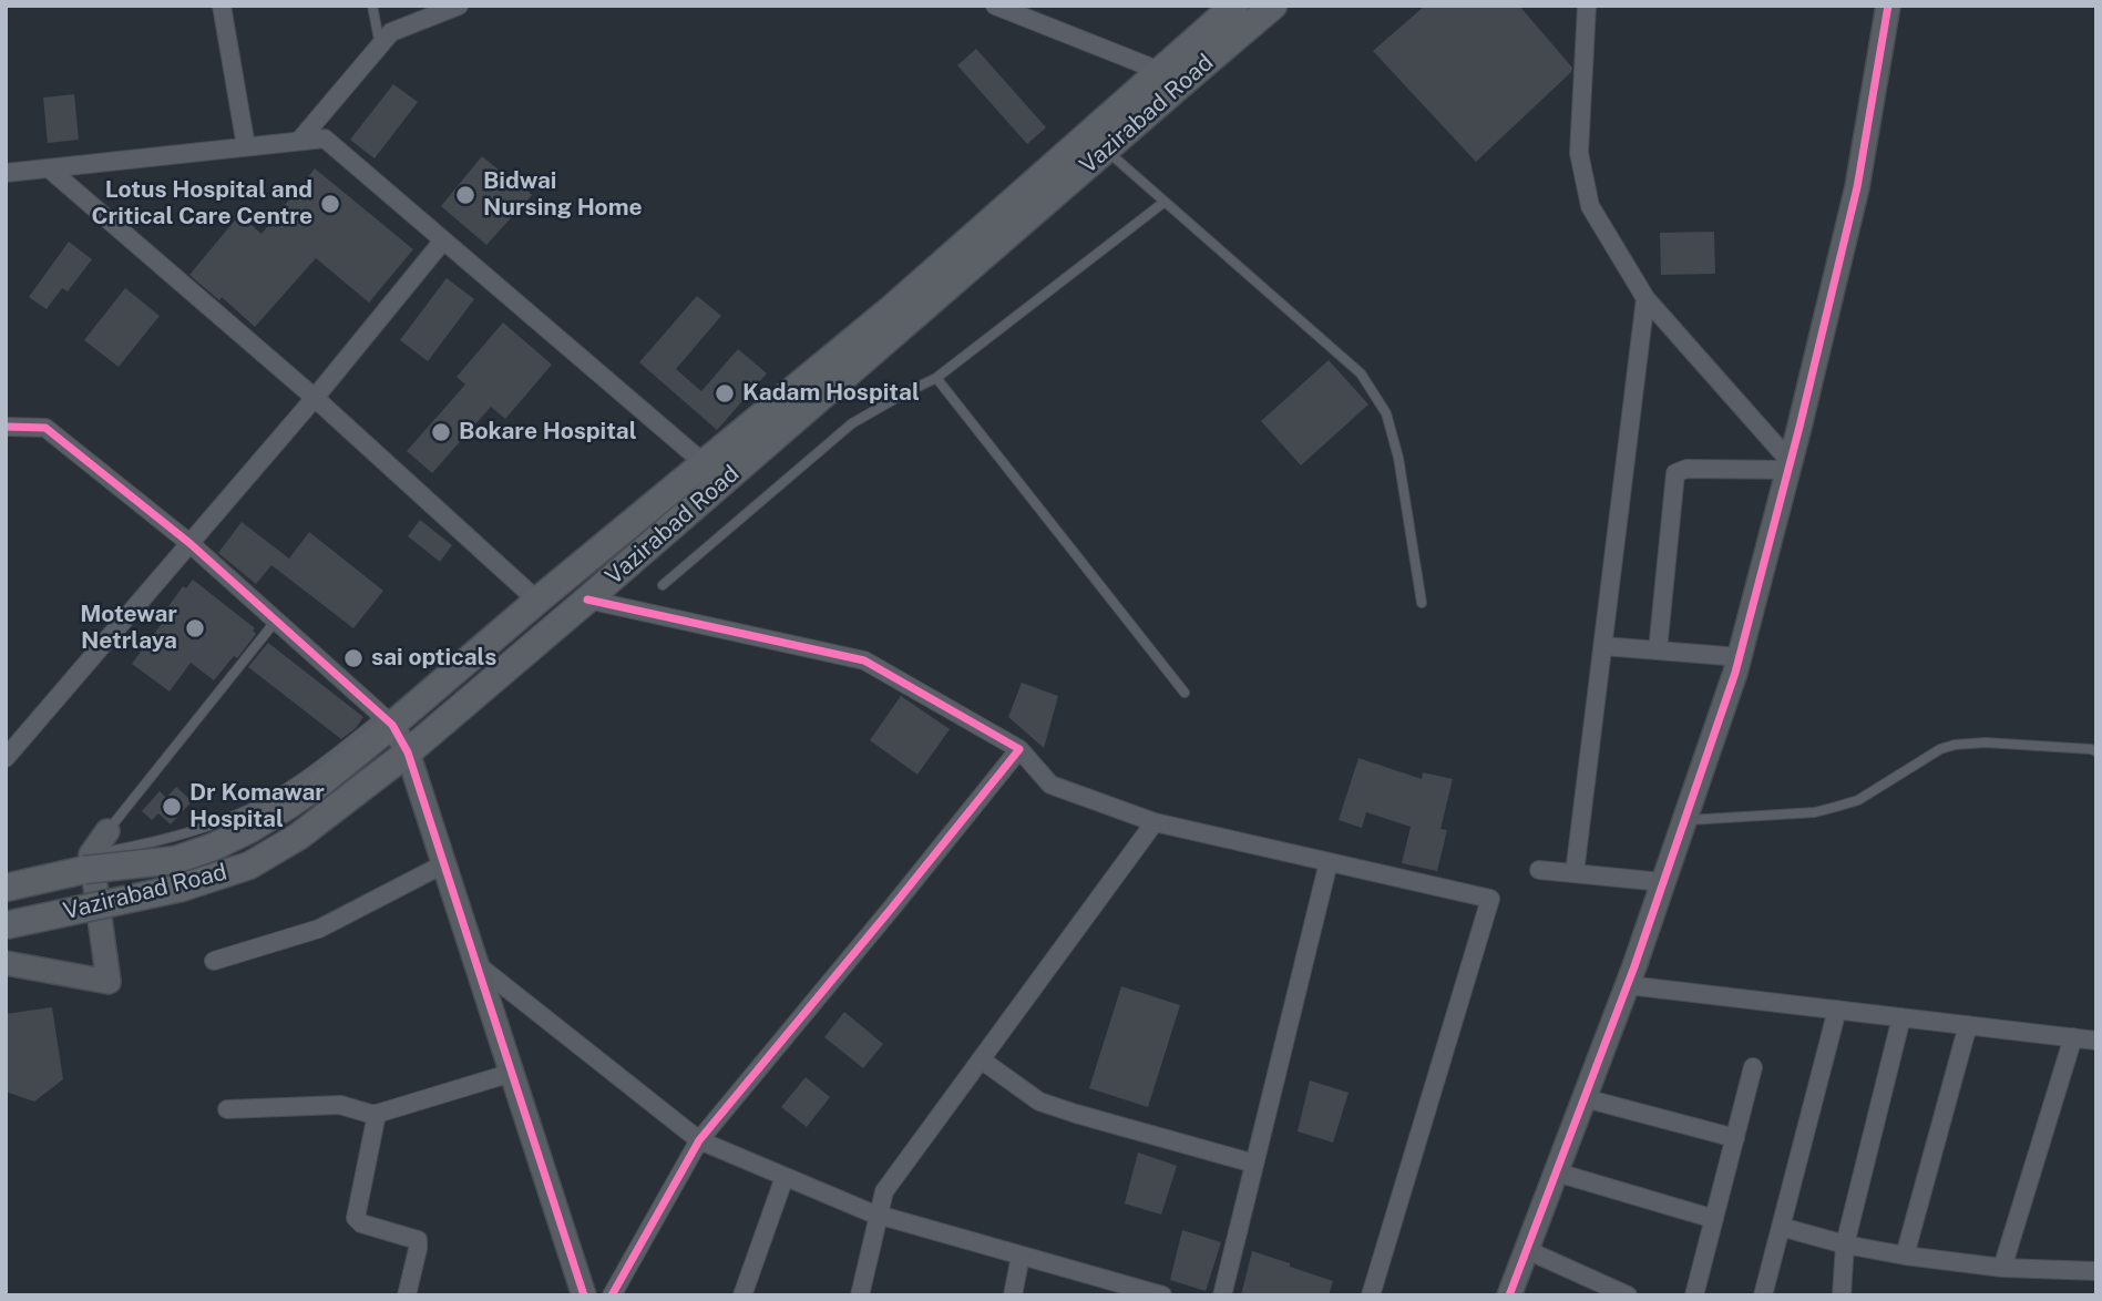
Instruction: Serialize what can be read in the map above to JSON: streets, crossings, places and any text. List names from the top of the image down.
{
  "streets": {
    "main road": ["Vazirabad Road"]
  },
  "places": [
    "Bidwai Nursing Home",
    "Lotus Hospital and Critical Care Centre",
    "Kadam Hospital",
    "Bokare Hospital",
    "Motewar Netrlaya",
    "sai opticals",
    "Dr Komawar Hospital"
  ]
}
